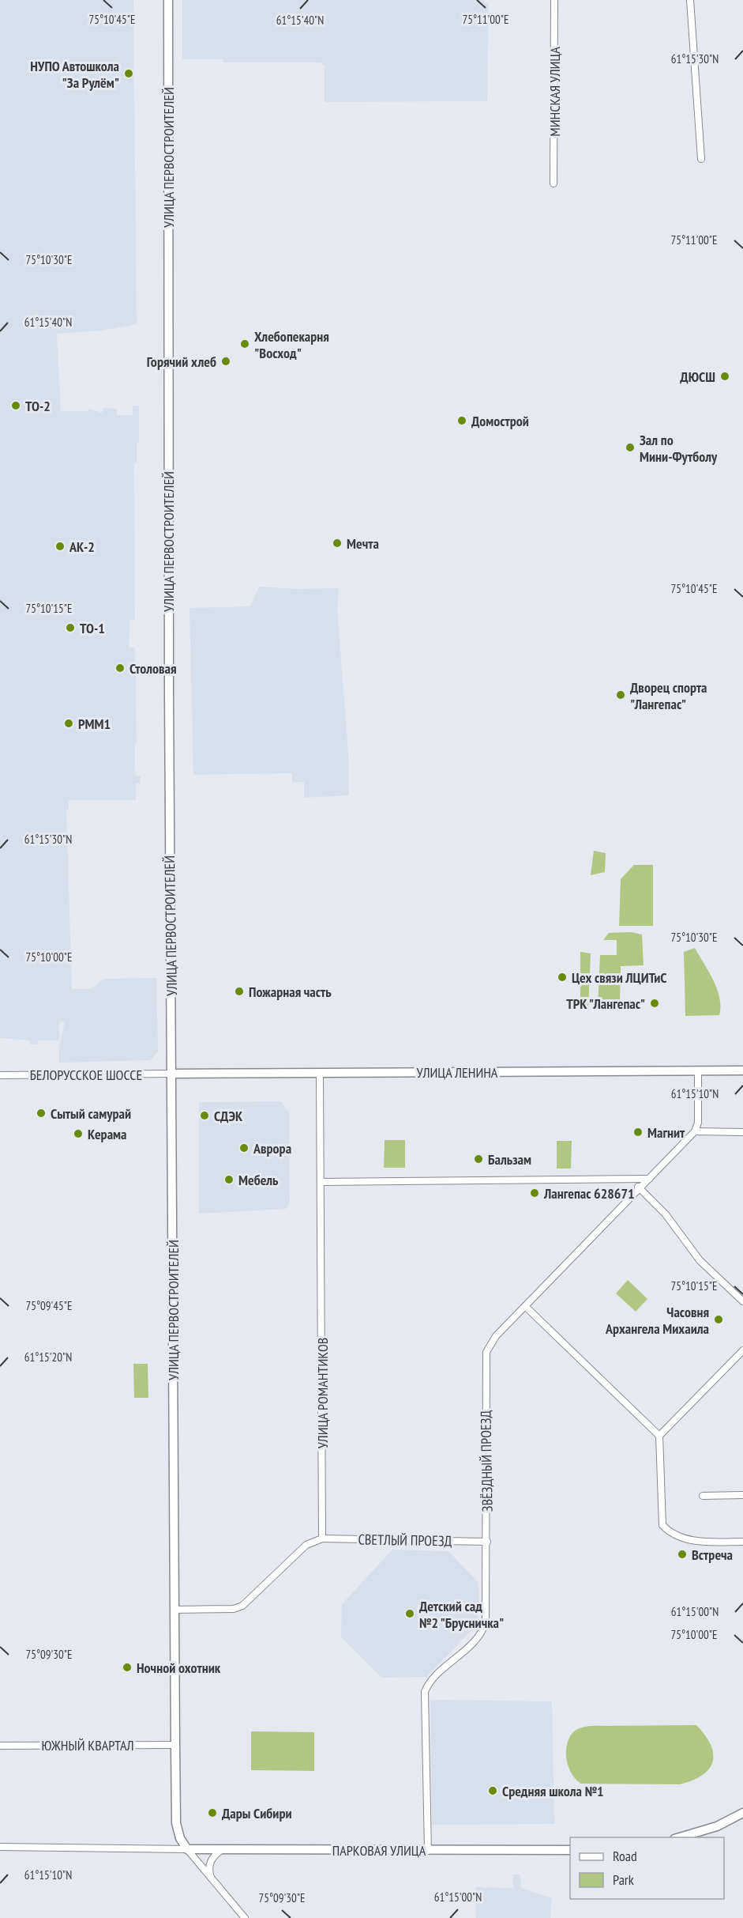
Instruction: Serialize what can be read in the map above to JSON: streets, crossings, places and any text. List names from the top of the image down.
{
  "streets": {
    "street": [
      "МИНСКАЯ УЛИЦА",
      "УЛИЦА ПЕРВОСТРОИТЕЛЕЙ",
      "УЛИЦА ЛЕНИНА",
      "БЕЛОРУССКОЕ ШОССЕ",
      "УЛИЦА РОМАНТИКОВ",
      "ЗВЁЗДНЫЙ ПРОЕЗД",
      "СВЕТЛЫЙ ПРОЕЗД",
      "ЮЖНЫЙ КВАРТАЛ",
      "ПАРКОВАЯ УЛИЦА"
    ]
  },
  "crossings": [
    ["УЛИЦА ПЕРВОСТРОИТЕЛЕЙ", "УЛИЦА ЛЕНИНА"],
    ["УЛИЦА ПЕРВОСТРОИТЕЛЕЙ", "БЕЛОРУССКОЕ ШОССЕ"],
    ["УЛИЦА ПЕРВОСТРОИТЕЛЕЙ", "ЮЖНЫЙ КВАРТАЛ"],
    ["УЛИЦА ПЕРВОСТРОИТЕЛЕЙ", "ПАРКОВАЯ УЛИЦА"],
    ["УЛИЦА ЛЕНИНА", "БЕЛОРУССКОЕ ШОССЕ"],
    ["УЛИЦА ЛЕНИНА", "УЛИЦА РОМАНТИКОВ"],
    ["УЛИЦА РОМАНТИКОВ", "СВЕТЛЫЙ ПРОЕЗД"],
    ["ЗВЁЗДНЫЙ ПРОЕЗД", "СВЕТЛЫЙ ПРОЕЗД"],
    ["ЗВЁЗДНЫЙ ПРОЕЗД", "ПАРКОВАЯ УЛИЦА"]
  ],
  "places": [
    "НУПО Автошкола \"За Рулём\"",
    "Хлебопекарня \"Восход\"",
    "Горячий хлеб",
    "ДЮСШ",
    "ТО-2",
    "Домострой",
    "Зал по Мини-Футболу",
    "Мечта",
    "АК-2",
    "ТО-1",
    "Столовая",
    "Дворец спорта \"Лангепас\"",
    "РММ1",
    "Цех связи ЛЦИТиС",
    "Пожарная часть",
    "ТРК \"Лангепас\"",
    "Сытый самурай",
    "СДЭК",
    "Магнит",
    "Керама",
    "Аврора",
    "Бальзам",
    "Мебель",
    "Лангепас 628671",
    "Часовня Архангела Михаила",
    "Встреча",
    "Детский сад №2 \"Брусничка\"",
    "Ночной охотник",
    "Средняя школа №1",
    "Дары Сибири"
  ],
  "legend": ["Road", "Park"],
  "coordinates": [
    "75°10'45\"E",
    "75°11'00\"E",
    "61°15'40\"N",
    "61°15'30\"N",
    "75°10'30\"E",
    "75°10'15\"E",
    "75°10'00\"E",
    "61°15'10\"N",
    "75°09'45\"E",
    "61°15'20\"N",
    "61°15'00\"N",
    "75°09'30\"E"
  ]
}
